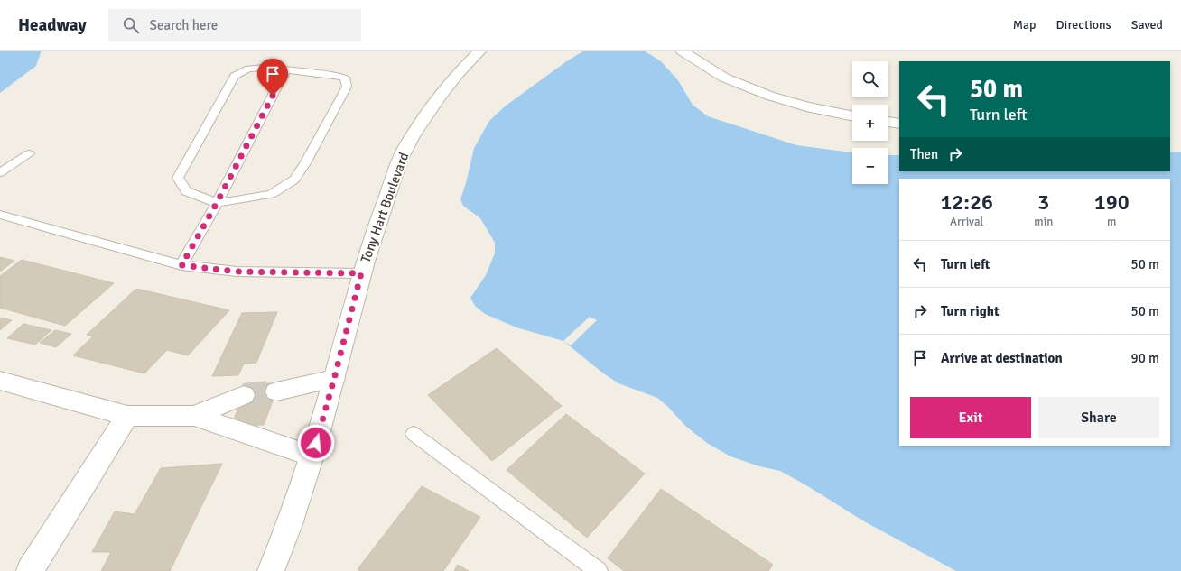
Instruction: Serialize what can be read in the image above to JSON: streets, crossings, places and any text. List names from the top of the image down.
{
  "streets": {
    "street": ["Tony Hart Boulevard"]
  },
  "page": {
    "header": "Headway",
    "search": "Search here",
    "nav": ["Map", "Directions", "Saved"],
    "map_buttons": ["+", "−"],
    "turn": ["50 m", "Turn left"],
    "then": "Then",
    "eta": [
      "12:26",
      "Arrival",
      "3",
      "min",
      "190",
      "m"
    ],
    "list": [
      {
        "name": "Turn left",
        "value": "50 m"
      },
      {
        "name": "Turn right",
        "value": "50 m"
      },
      {
        "name": "Arrive at destination",
        "value": "90 m"
      }
    ],
    "buttons": ["Exit", "Share"]
  }
}
